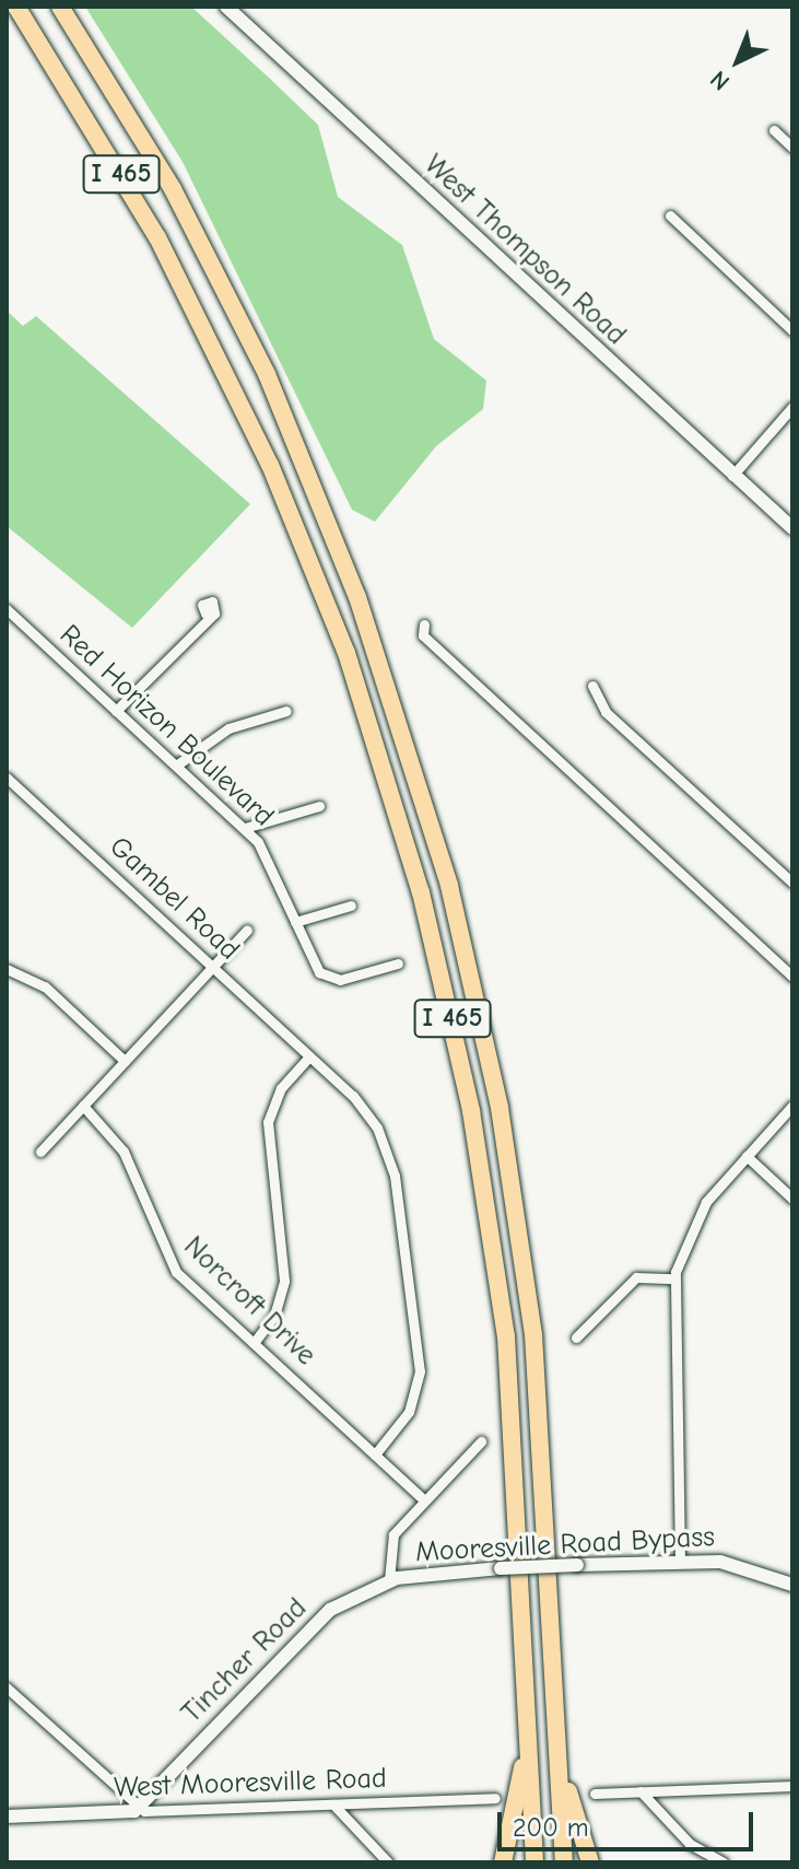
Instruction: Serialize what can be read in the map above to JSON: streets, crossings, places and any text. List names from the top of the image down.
{
  "streets": {
    "highway": ["I 465"],
    "street": [
      "West Thompson Road",
      "Red Horizon Boulevard",
      "Gambel Road",
      "Norcroft Drive",
      "Mooresville Road Bypass",
      "Tincher Road",
      "West Mooresville Road"
    ]
  },
  "crossings": [
    ["Gambel Road", "Norcroft Drive"],
    ["Mooresville Road Bypass", "Tincher Road"],
    ["Tincher Road", "West Mooresville Road"]
  ],
  "scale_bar": "200 m",
  "north": "bottom left"
}
